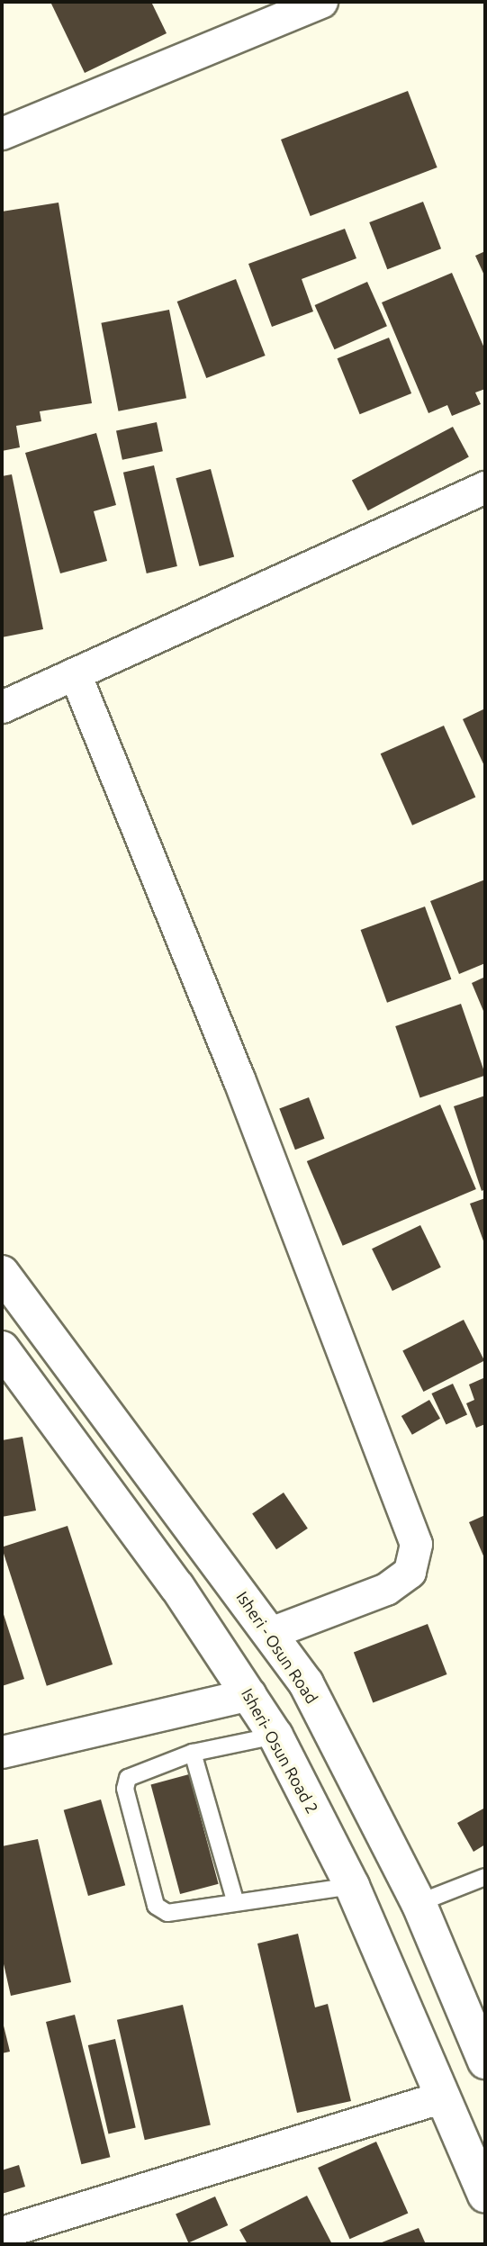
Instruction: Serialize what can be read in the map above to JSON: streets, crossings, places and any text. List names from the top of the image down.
{
  "streets": {
    "main road": ["Isheri - Osun Road", "Isheri- Osun Road 2"]
  }
}
